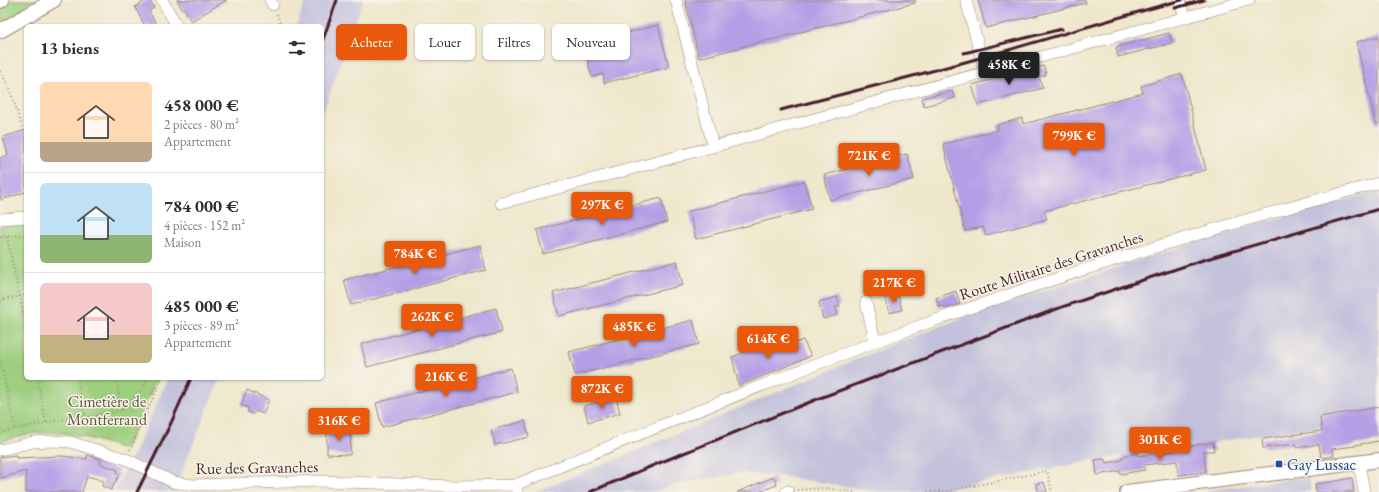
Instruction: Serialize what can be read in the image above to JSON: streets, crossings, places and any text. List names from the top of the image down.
{
  "streets": {
    "street": ["Route Militaire des Gravanches", "Rue des Gravanches"]
  },
  "crossings": [
    ["Route Militaire des Gravanches", "Rue des Gravanches"]
  ],
  "parks": ["Cimetière de Montferrand"],
  "places": {
    "transit": ["Gay Lussac"]
  },
  "page": {
    "chip": [
      "Acheter",
      "Louer",
      "Filtres",
      "Nouveau"
    ],
    "heading": "13 biens",
    "price": [
      "458K €",
      "799K €",
      "721K €",
      "297K €",
      "784K €",
      "217K €",
      "262K €",
      "485K €",
      "614K €",
      "216K €",
      "872K €",
      "316K €",
      "301K €"
    ],
    "list": [
      {
        "name": "458 000 €",
        "note": "2 pièces · 80 m² · Appartement"
      },
      {
        "name": "784 000 €",
        "note": "4 pièces · 152 m² · Maison"
      },
      {
        "name": "485 000 €",
        "note": "3 pièces · 89 m² · Appartement"
      }
    ]
  }
}
